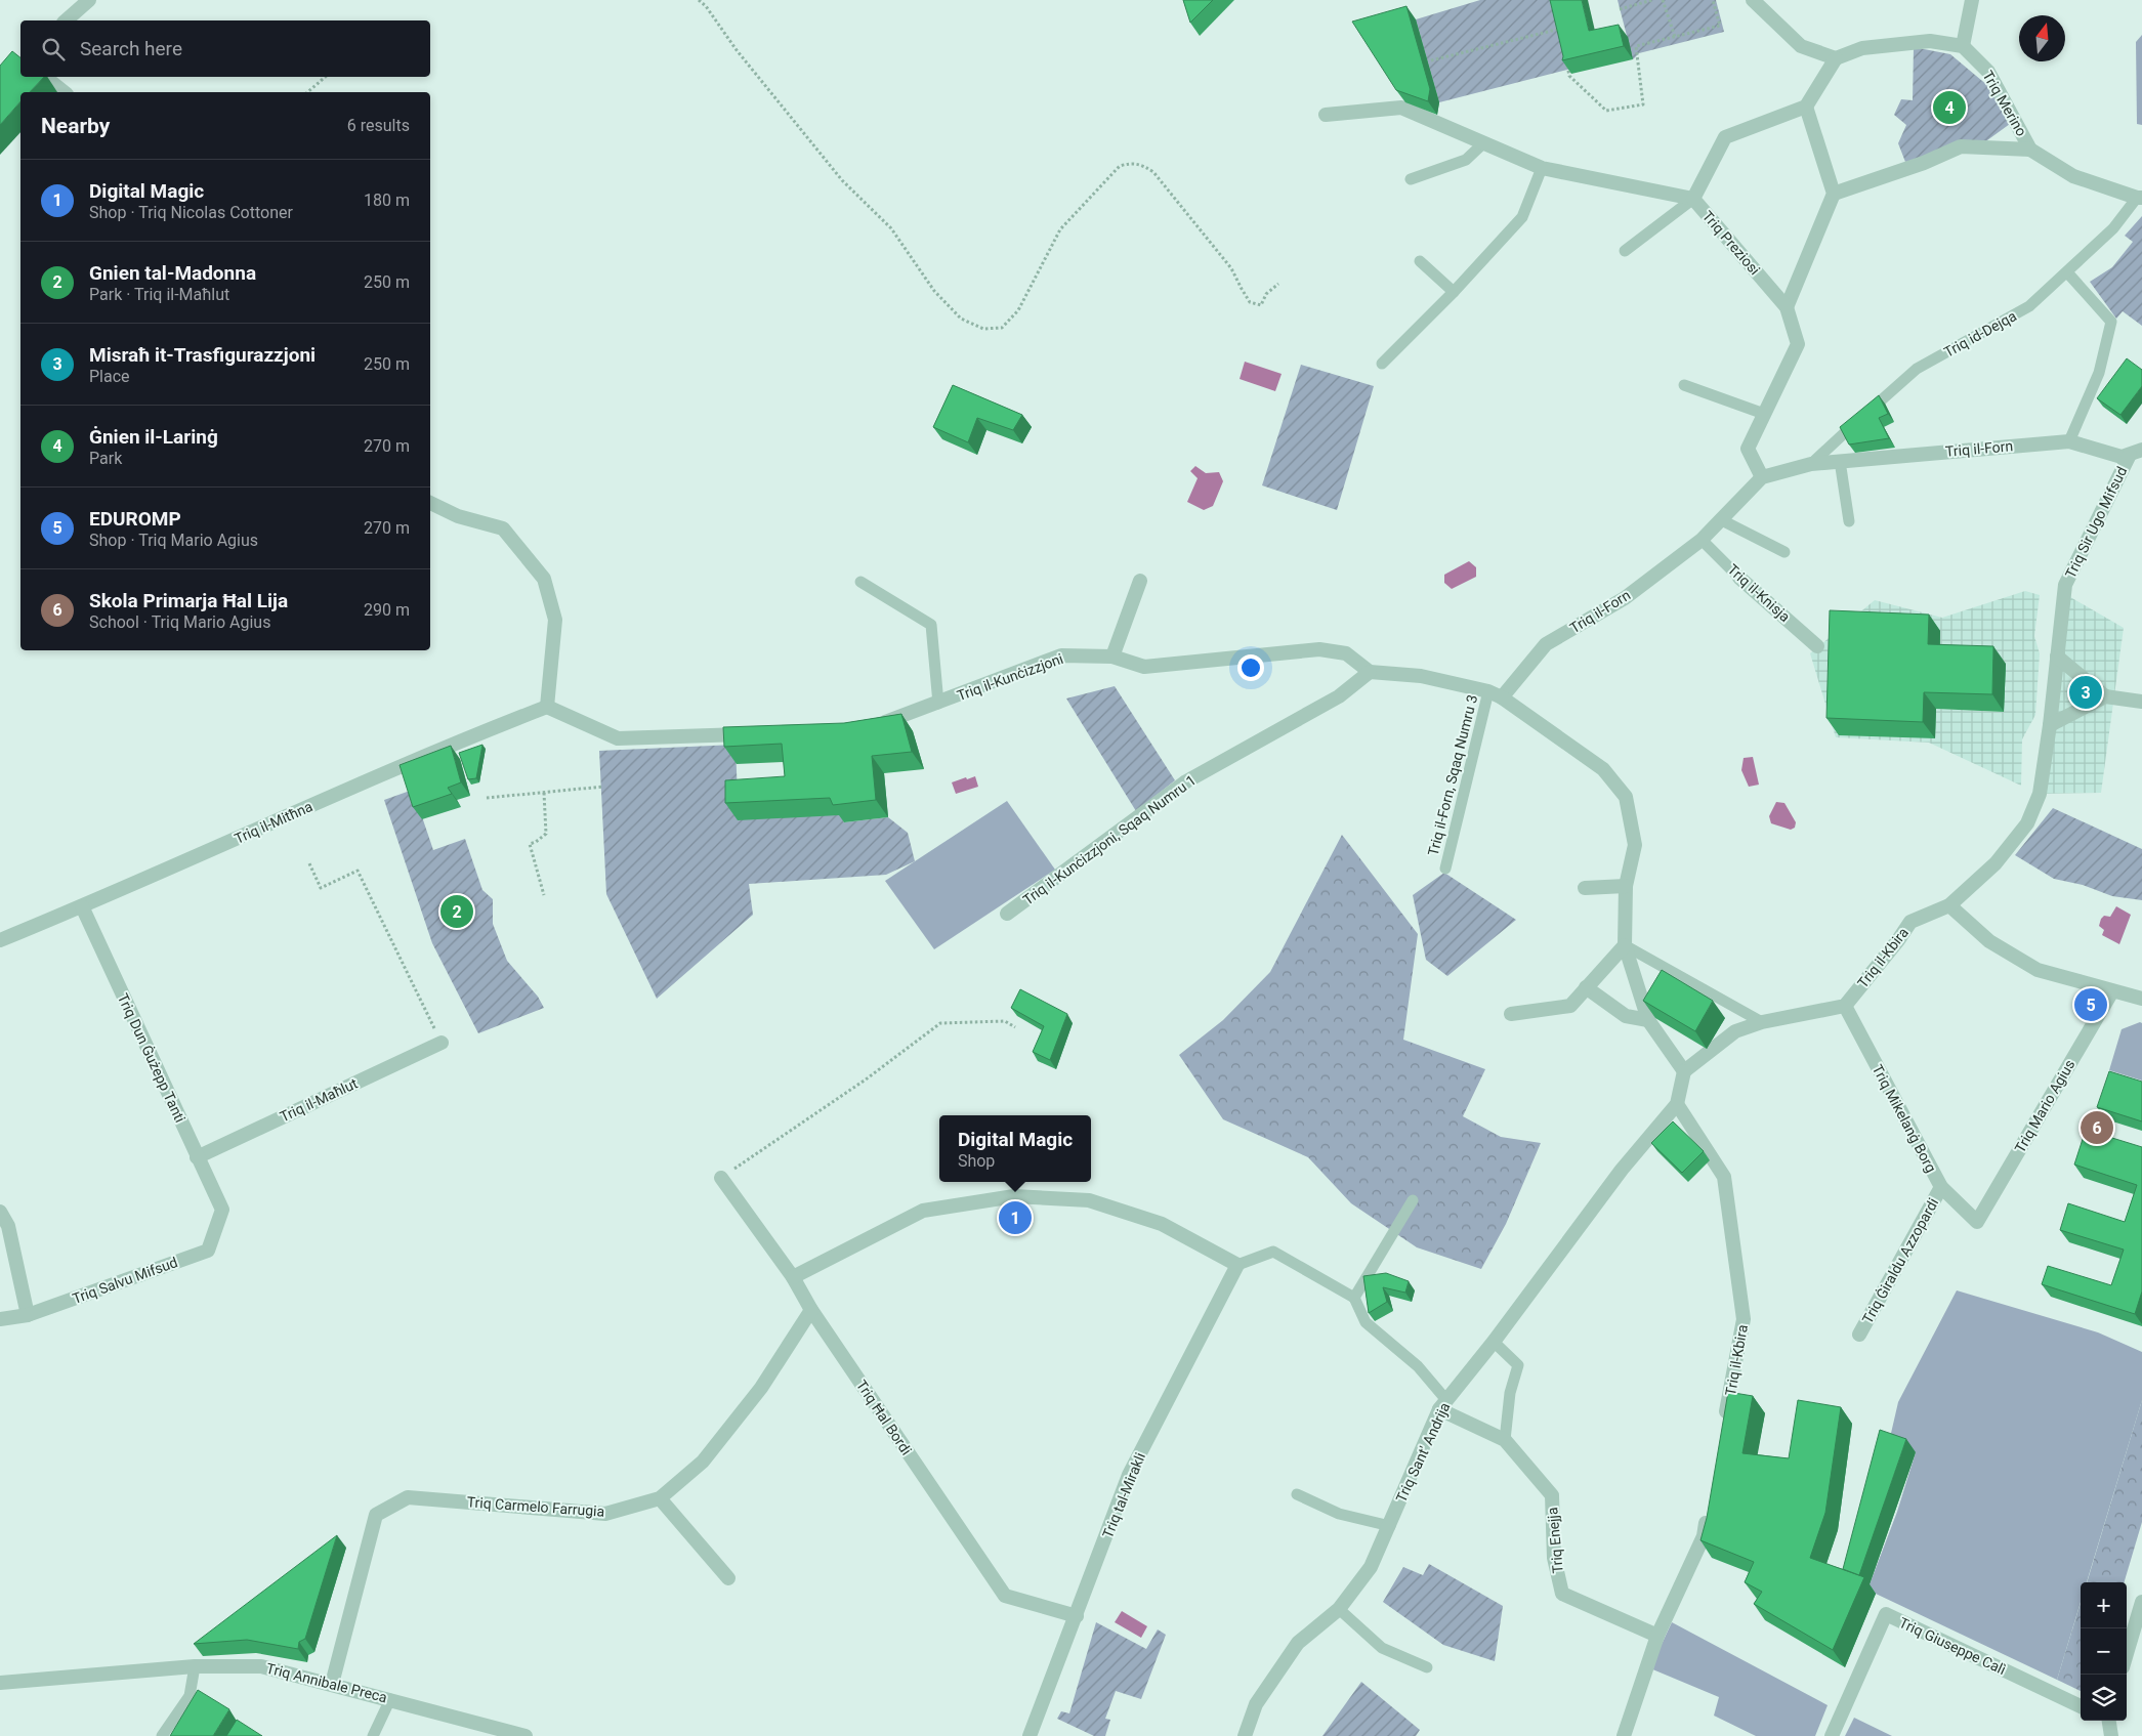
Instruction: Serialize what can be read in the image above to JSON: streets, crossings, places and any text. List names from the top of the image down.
{
  "streets": {
    "street": [
      "Triq Merino",
      "Triq Preziosi",
      "Triq il-Forn",
      "Triq Sir Ugo Mifsud",
      "Triq il-Knisja",
      "Triq il-Kunċizzjoni",
      "Triq il-Mitħna",
      "Triq il-Kunċizzjoni, Sqaq Numru 1",
      "Triq il-Kbira",
      "Triq Dun Ġużepp Tanti",
      "Triq il-Maħlut",
      "Triq Mario Agius",
      "Triq Mikelanġ Borg",
      "Triq Ġiraldu Azzopardi",
      "Triq Salvu Mifsud",
      "Triq Ħal Bordi",
      "Triq Sant' Andrija",
      "Triq tal-Mirakli",
      "Triq Carmelo Farrugia",
      "Triq Enejja",
      "Triq Giuseppe Calì",
      "Triq Annibale Preca"
    ],
    "lane": ["Triq id-Dejqa", "Triq il-Forn, Sqaq Numru 3"]
  },
  "crossings": [
    ["Triq Merino", "Triq id-Dejqa"],
    ["Triq Preziosi", "Triq il-Forn"],
    ["Triq id-Dejqa", "Triq il-Forn"],
    ["Triq il-Forn", "Triq Sir Ugo Mifsud"],
    ["Triq il-Forn", "Triq il-Knisja"],
    ["Triq Sir Ugo Mifsud", "Triq il-Kbira"],
    ["Triq il-Kunċizzjoni", "Triq il-Kunċizzjoni, Sqaq Numru 1"],
    ["Triq il-Mitħna", "Triq Dun Ġużepp Tanti"],
    ["Triq il-Kbira", "Triq Mikelanġ Borg"],
    ["Triq il-Kbira", "Triq Sant' Andrija"],
    ["Triq Dun Ġużepp Tanti", "Triq il-Maħlut"],
    ["Triq Dun Ġużepp Tanti", "Triq Salvu Mifsud"],
    ["Triq Mario Agius", "Triq Mikelanġ Borg"],
    ["Triq Mikelanġ Borg", "Triq Ġiraldu Azzopardi"],
    ["Triq Ħal Bordi", "Triq tal-Mirakli"],
    ["Triq Ħal Bordi", "Triq Carmelo Farrugia"],
    ["Triq Sant' Andrija", "Triq Enejja"],
    ["Triq Carmelo Farrugia", "Triq Annibale Preca"]
  ],
  "north": "top",
  "page": {
    "search": "Search here",
    "pins": [
      "4",
      "3",
      "2",
      "5",
      "6",
      "1"
    ],
    "heading": ["Nearby", "6 results"],
    "list": [
      {
        "mark": "1",
        "name": "Digital Magic",
        "note": "Shop · Triq Nicolas Cottoner",
        "value": "180 m"
      },
      {
        "mark": "2",
        "name": "Gnien tal-Madonna",
        "note": "Park · Triq il-Maħlut",
        "value": "250 m"
      },
      {
        "mark": "3",
        "name": "Misraħ it-Trasfigurazzjoni",
        "note": "Place",
        "value": "250 m"
      },
      {
        "mark": "4",
        "name": "Ġnien il-Larinġ",
        "note": "Park",
        "value": "270 m"
      },
      {
        "mark": "5",
        "name": "EDUROMP",
        "note": "Shop · Triq Mario Agius",
        "value": "270 m"
      },
      {
        "mark": "6",
        "name": "Skola Primarja Ħal Lija",
        "note": "School · Triq Mario Agius",
        "value": "290 m"
      }
    ],
    "popup": ["Digital Magic", "Shop"],
    "map_buttons": ["+", "−"]
  }
}
